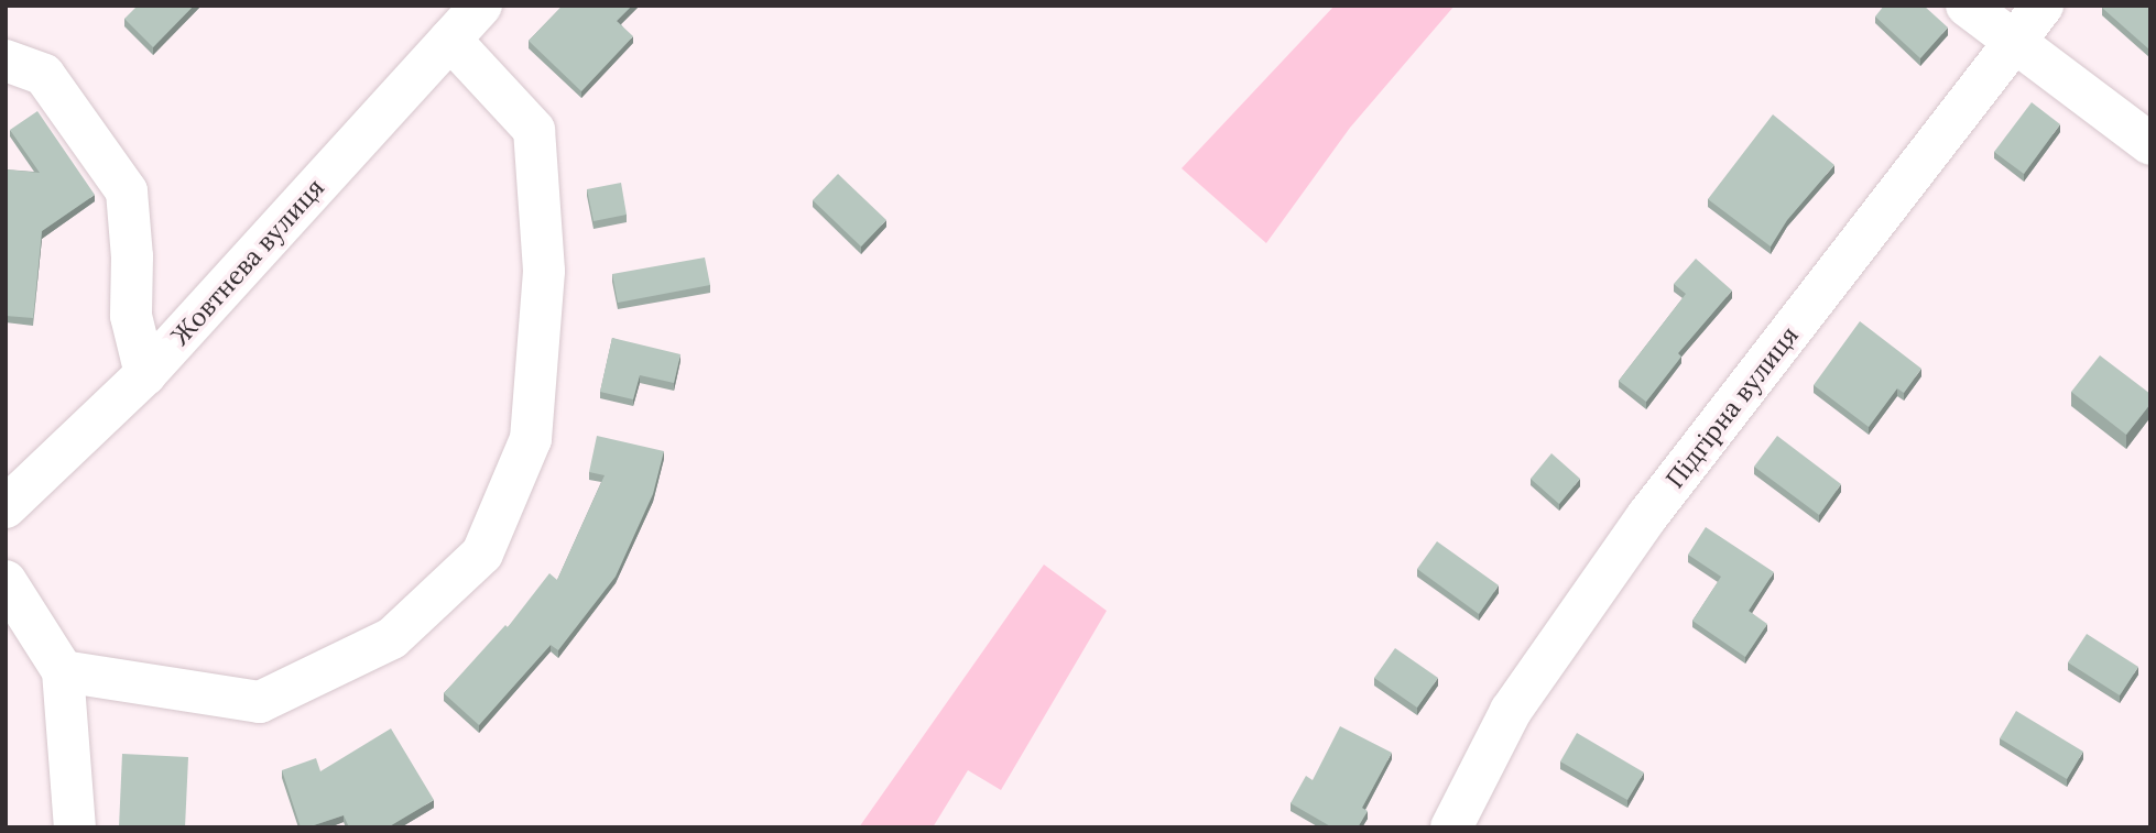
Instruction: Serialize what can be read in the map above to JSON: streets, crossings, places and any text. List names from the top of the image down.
{
  "streets": {
    "street": ["Жовтнева вулиця", "Підгірна вулиця"]
  }
}
